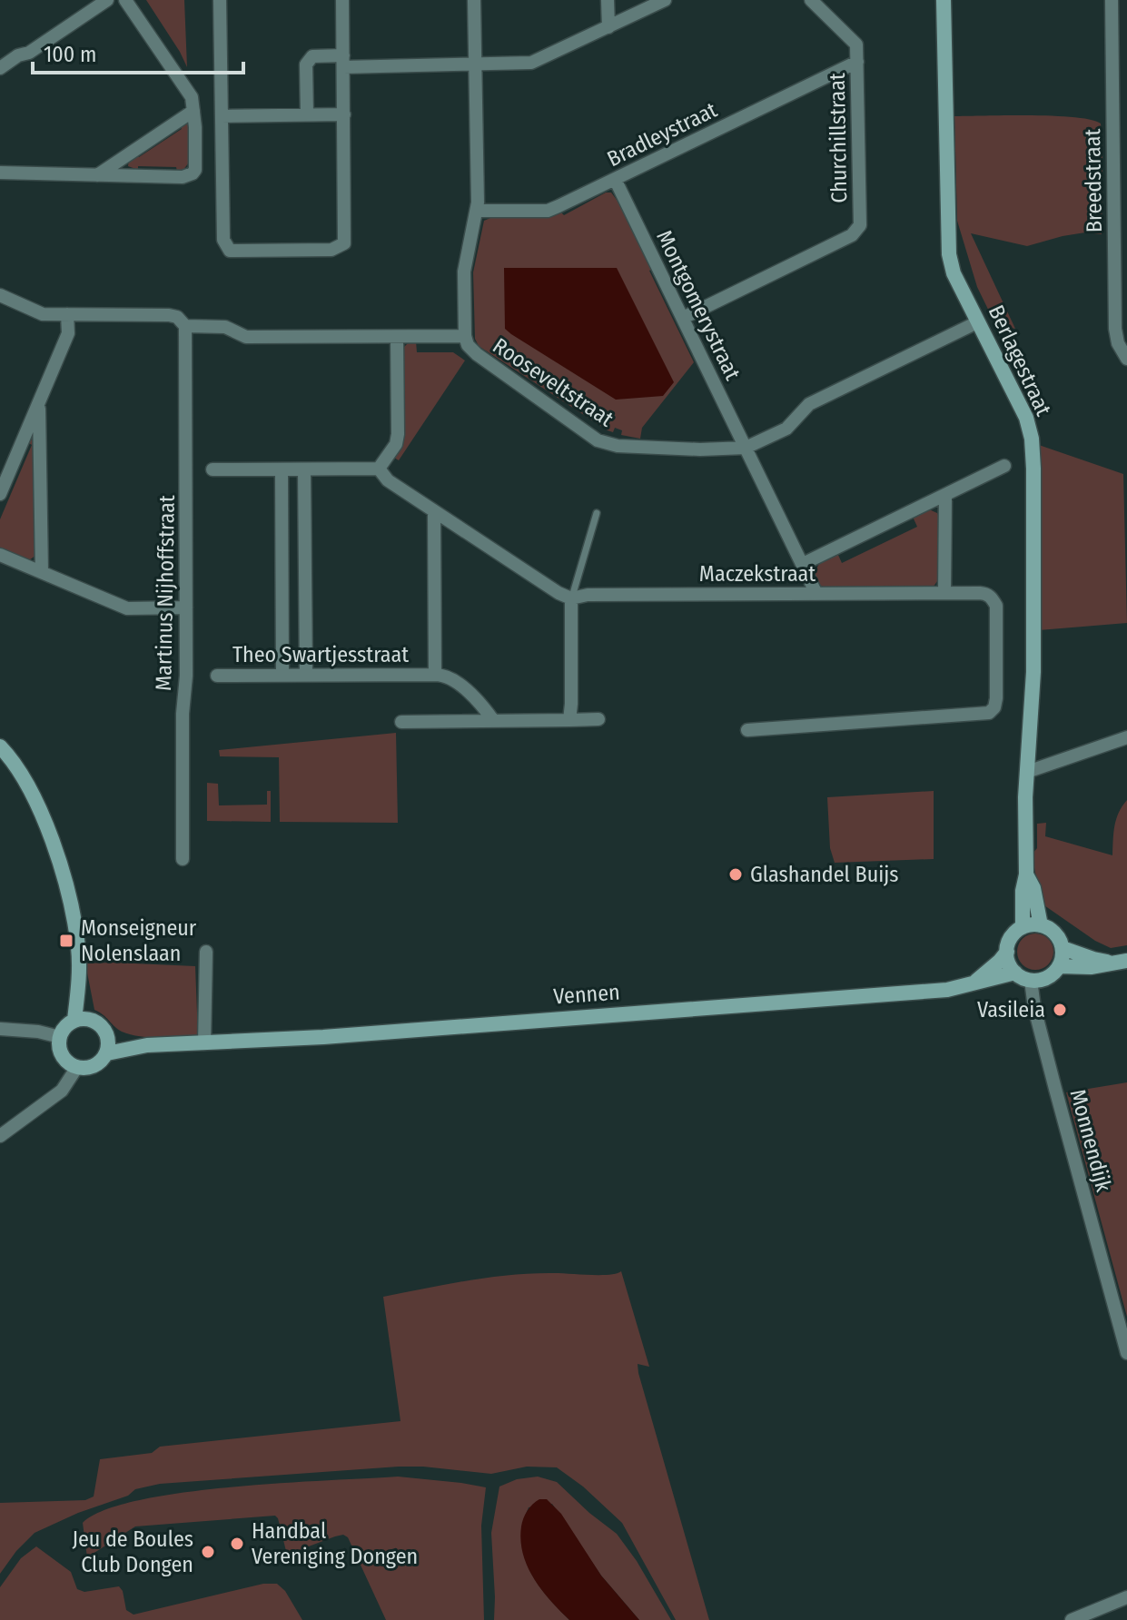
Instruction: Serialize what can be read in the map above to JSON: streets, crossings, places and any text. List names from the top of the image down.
{
  "streets": {
    "street": [
      "Bradleystraat",
      "Churchillstraat",
      "Breedstraat",
      "Montgomerystraat",
      "Berlagestraat",
      "Rooseveltstraat",
      "Maczekstraat",
      "Martinus Nijhoffstraat",
      "Theo Swartjesstraat",
      "Vennen",
      "Monnendijk"
    ]
  },
  "crossings": [
    ["Bradleystraat", "Churchillstraat"],
    ["Bradleystraat", "Montgomerystraat"],
    ["Bradleystraat", "Rooseveltstraat"],
    ["Churchillstraat", "Montgomerystraat"],
    ["Montgomerystraat", "Rooseveltstraat"],
    ["Montgomerystraat", "Maczekstraat"],
    ["Berlagestraat", "Rooseveltstraat"],
    ["Berlagestraat", "Vennen"],
    ["Berlagestraat", "Monnendijk"],
    ["Vennen", "Monnendijk"]
  ],
  "places": {
    "other": [
      "Glashandel Buijs",
      "Vasileia",
      "Handbal Vereniging Dongen",
      "Jeu de Boules Club Dongen"
    ],
    "transit": ["Monseigneur Nolenslaan"]
  },
  "scale_bar": "100 m"
}
